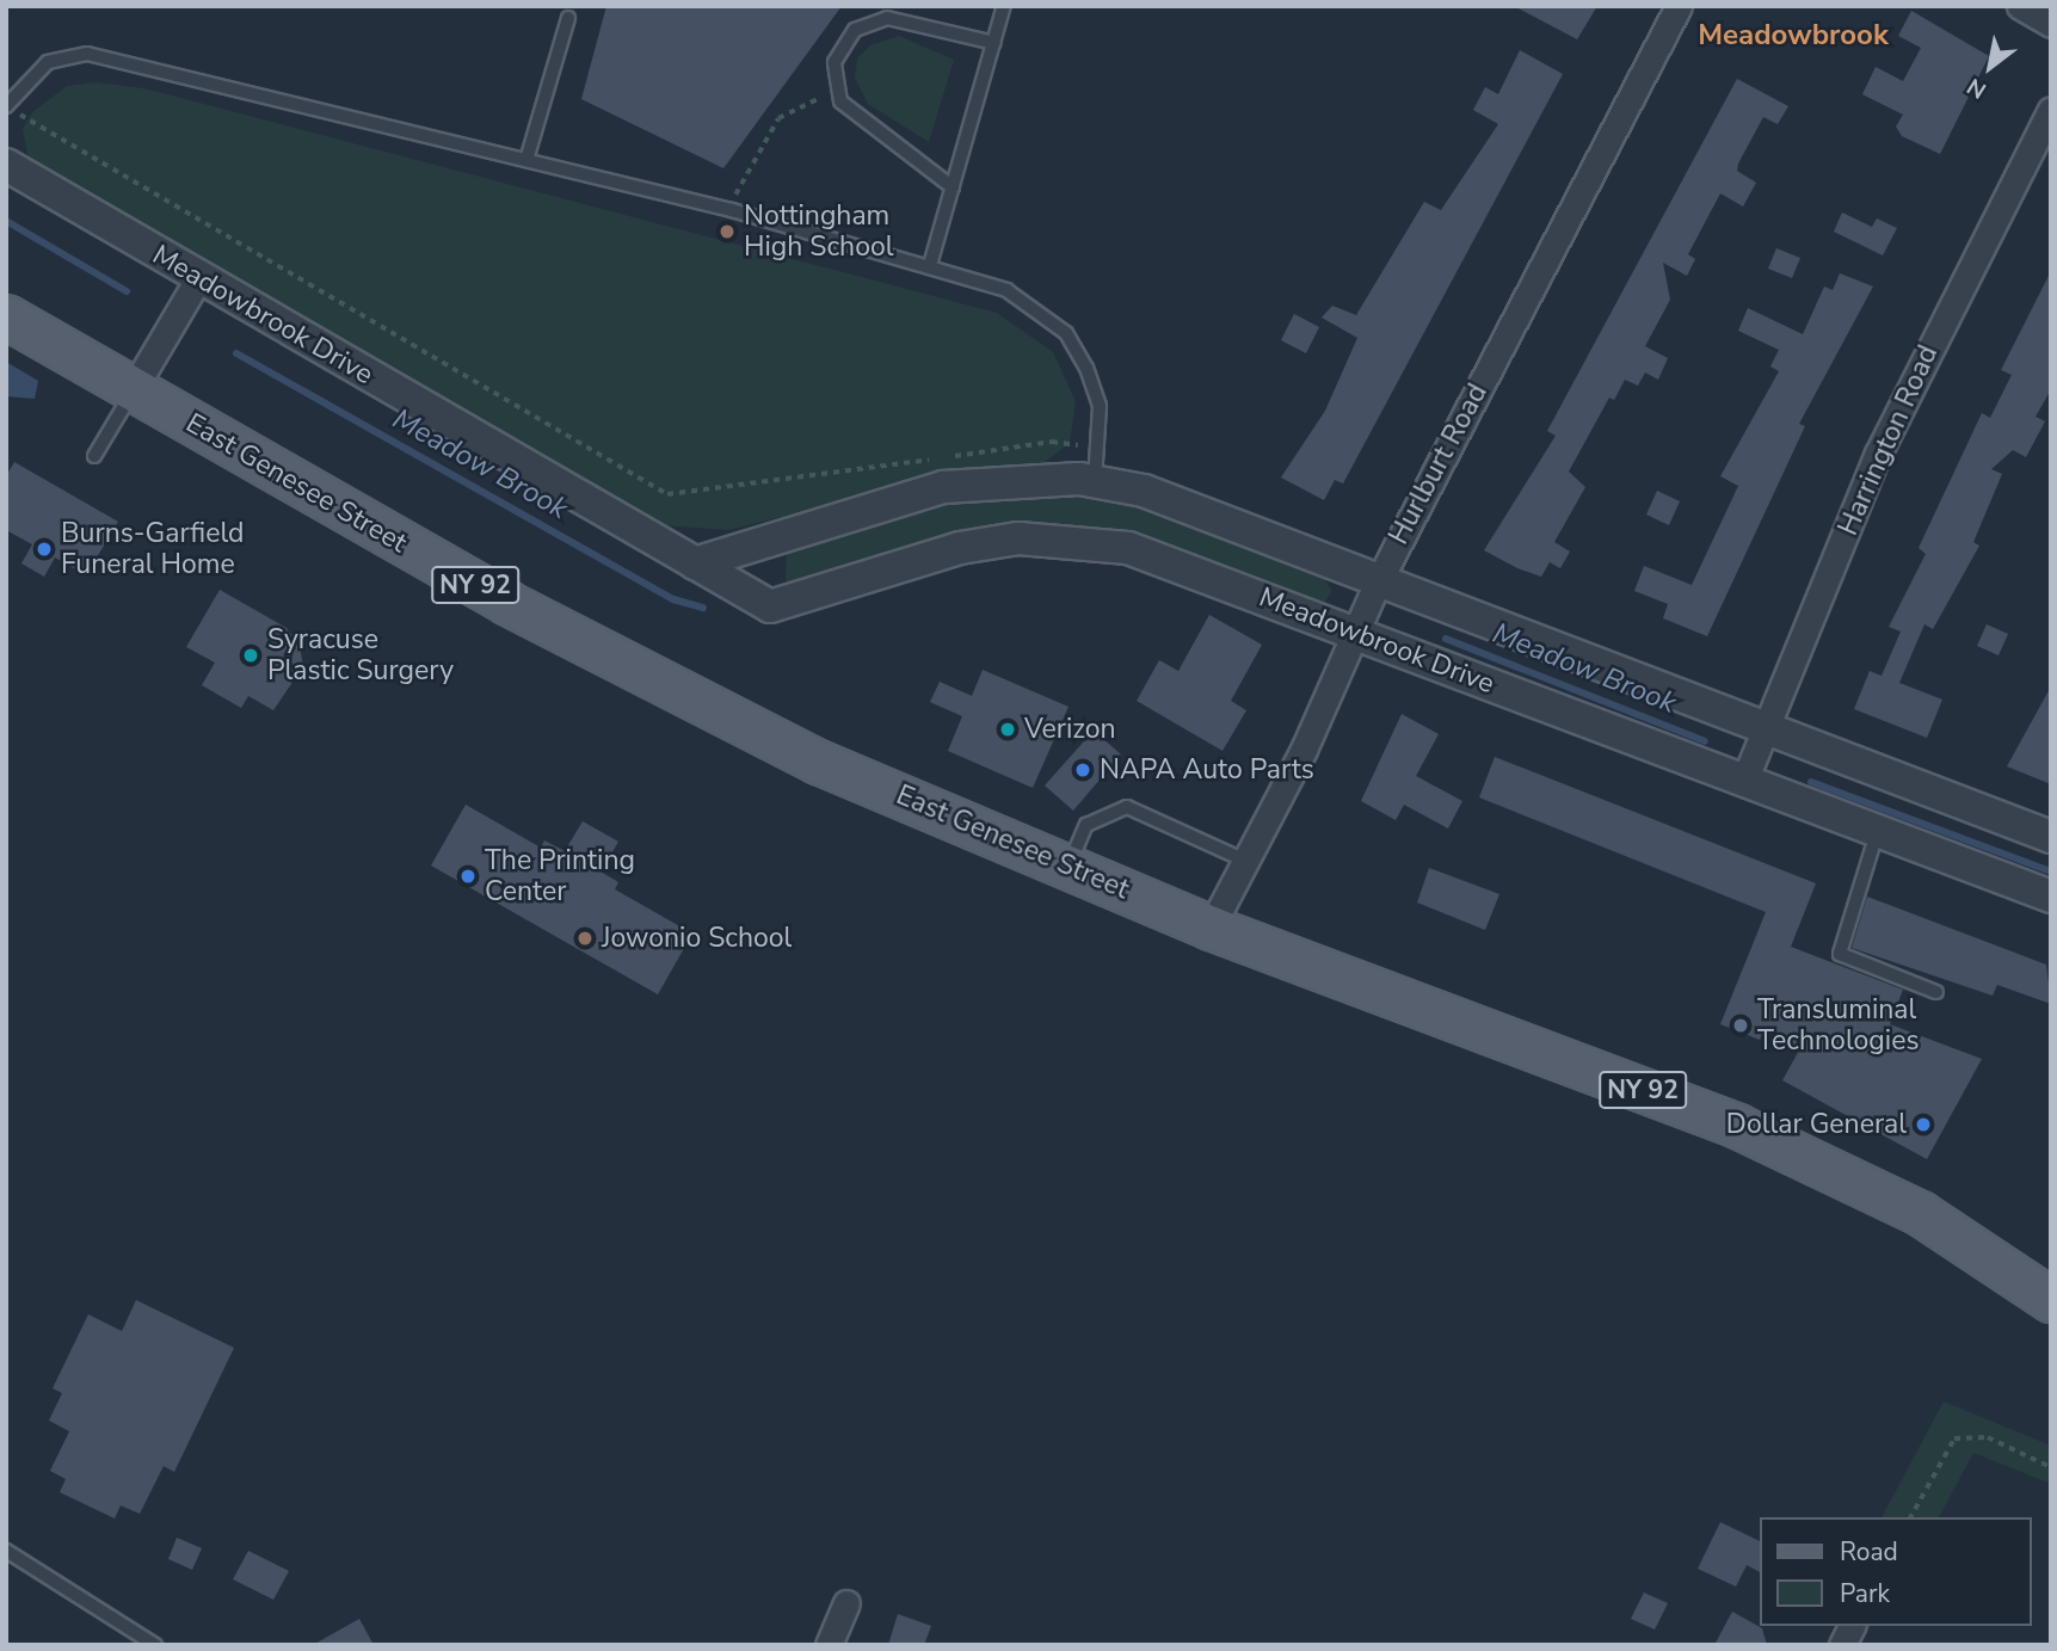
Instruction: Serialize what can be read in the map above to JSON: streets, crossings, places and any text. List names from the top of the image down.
{
  "streets": {
    "main road": ["East Genesee Street", "NY 92"],
    "street": ["Meadowbrook Drive", "Harrington Road", "Hurlburt Road"]
  },
  "crossings": [
    ["Meadowbrook Drive", "Harrington Road"],
    ["Meadowbrook Drive", "Hurlburt Road"],
    ["Hurlburt Road", "East Genesee Street"]
  ],
  "districts": ["Meadowbrook"],
  "water": ["Meadow Brook"],
  "places": [
    "Nottingham High School",
    "Burns-Garfield Funeral Home",
    "Syracuse Plastic Surgery",
    "Verizon",
    "NAPA Auto Parts",
    "The Printing Center",
    "Jowonio School",
    "Transluminal Technologies",
    "Dollar General"
  ],
  "legend": ["Road", "Park"],
  "north": "bottom left"
}
